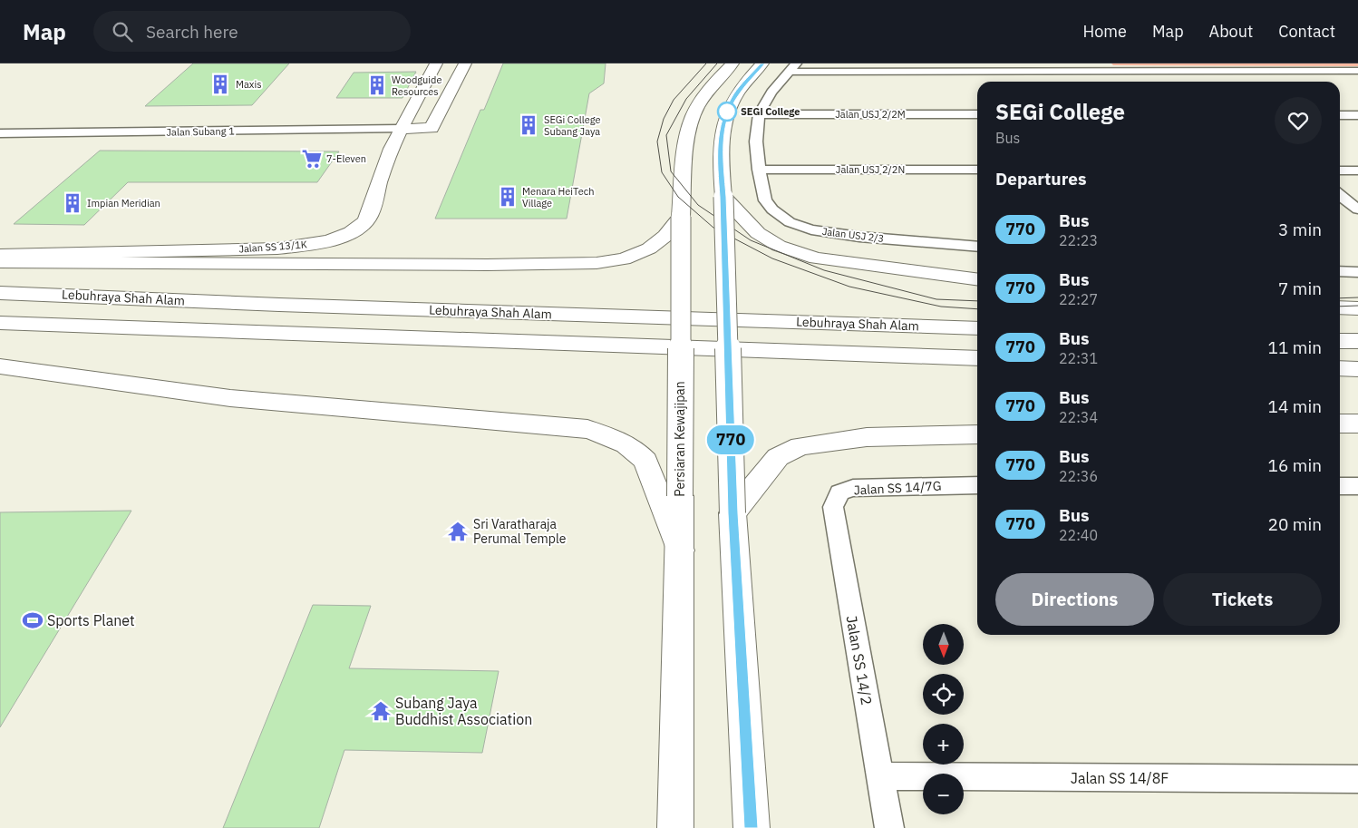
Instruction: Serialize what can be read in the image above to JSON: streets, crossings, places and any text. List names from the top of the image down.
{
  "streets": {
    "main road": ["Jalan SS 13/1K", "Lebuhraya Shah Alam", "Persiaran Kewajipan"],
    "street": [
      "Jalan USJ 2/2M",
      "Jalan Subang 1",
      "Jalan USJ 2/2N",
      "Jalan USJ 2/3",
      "Jalan SS 14/7G",
      "Jalan SS 14/2",
      "Jalan SS 14/8F"
    ]
  },
  "crossings": [
    ["Jalan USJ 2/2M", "Jalan USJ 2/3"],
    ["Jalan Subang 1", "Jalan SS 13/1K"],
    ["Jalan USJ 2/2N", "Jalan USJ 2/3"],
    ["Jalan SS 14/7G", "Jalan SS 14/2"],
    ["Jalan SS 14/2", "Jalan SS 14/8F"]
  ],
  "places": {
    "building": [
      "Maxis",
      "Woodguide Resources",
      "SEGi College Subang Jaya",
      "Menara HeiTech Village",
      "Impian Meridian"
    ],
    "other": ["SEGi College"],
    "supermarket": ["7-Eleven"],
    "temple": ["Sri Varatharaja Perumal Temple", "Subang Jaya Buddhist Association"],
    "sports": ["Sports Planet"]
  },
  "lines": ["bus line 770"],
  "north": "bottom",
  "page": {
    "header": "Map",
    "search": "Search here",
    "nav": [
      "Home",
      "Map",
      "About",
      "Contact"
    ],
    "on_map": "770",
    "heading": [
      ["SEGi College", "Bus"],
      "Departures"
    ],
    "list": [
      {
        "mark": "770",
        "name": "Bus",
        "note": "22:23",
        "value": "3 min"
      },
      {
        "mark": "770",
        "name": "Bus",
        "note": "22:27",
        "value": "7 min"
      },
      {
        "mark": "770",
        "name": "Bus",
        "note": "22:31",
        "value": "11 min"
      },
      {
        "mark": "770",
        "name": "Bus",
        "note": "22:34",
        "value": "14 min"
      },
      {
        "mark": "770",
        "name": "Bus",
        "note": "22:36",
        "value": "16 min"
      },
      {
        "mark": "770",
        "name": "Bus",
        "note": "22:40",
        "value": "20 min"
      }
    ],
    "buttons": ["Directions", "Tickets"],
    "map_buttons": ["+", "−"]
  }
}
